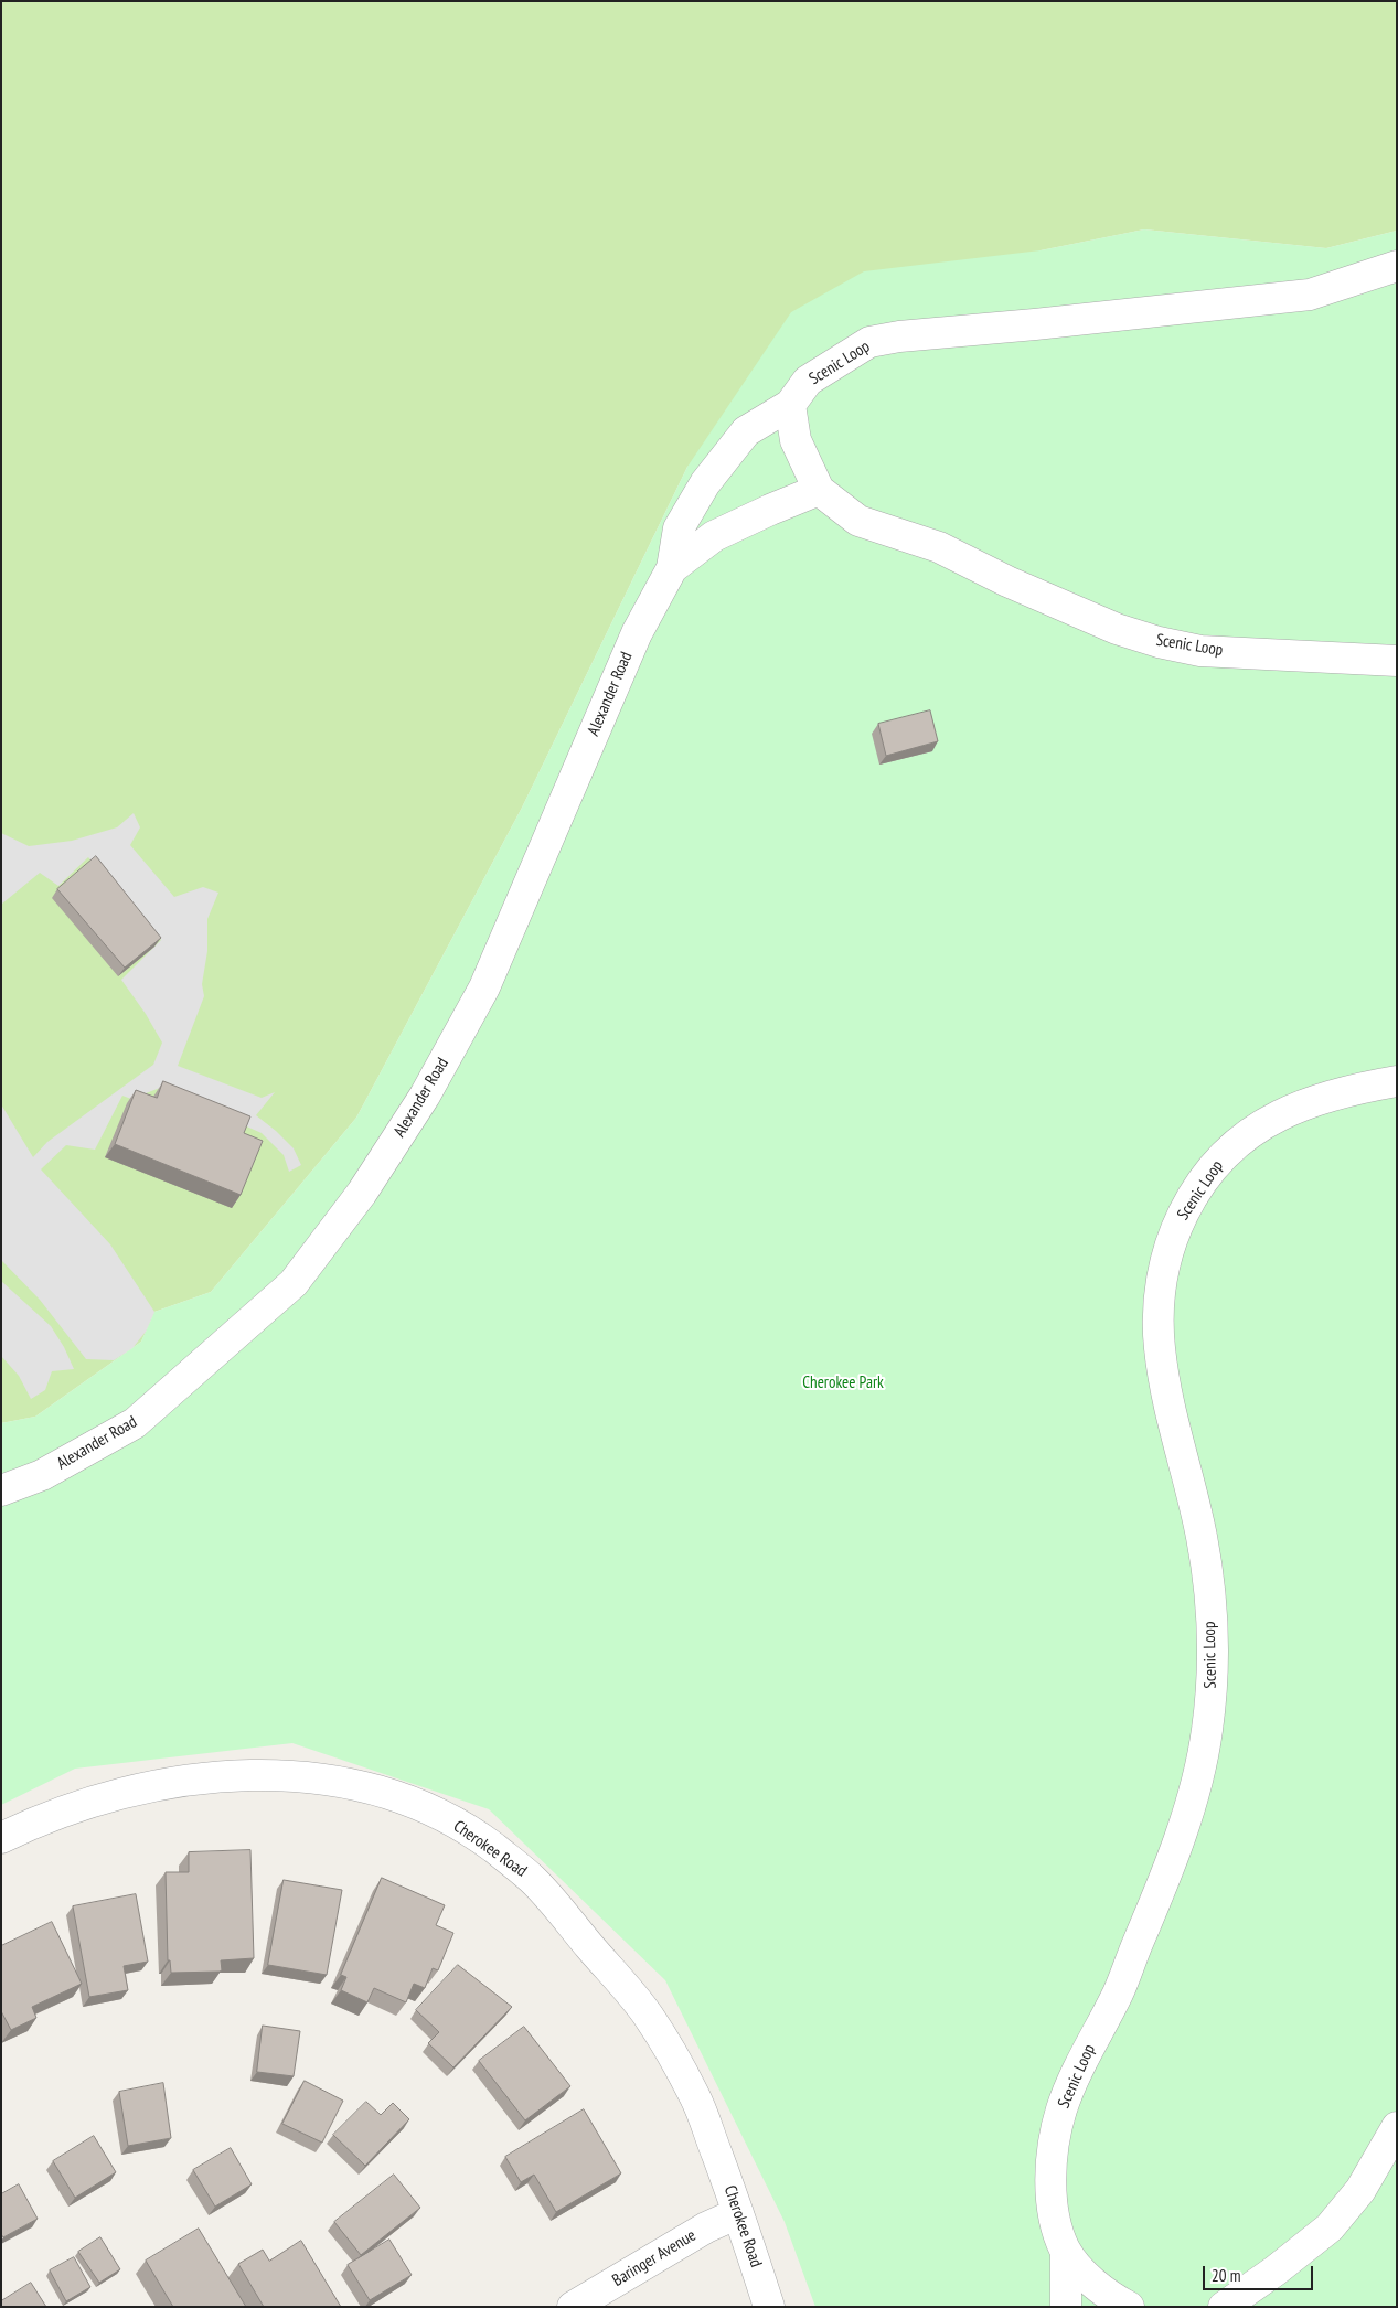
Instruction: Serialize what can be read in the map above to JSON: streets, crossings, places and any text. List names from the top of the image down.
{
  "streets": {
    "street": [
      "Scenic Loop",
      "Alexander Road",
      "Cherokee Road",
      "Baringer Avenue"
    ]
  },
  "crossings": [
    ["Scenic Loop", "Alexander Road"],
    ["Cherokee Road", "Baringer Avenue"]
  ],
  "parks": ["Cherokee Park"],
  "scale_bar": "20 m"
}
